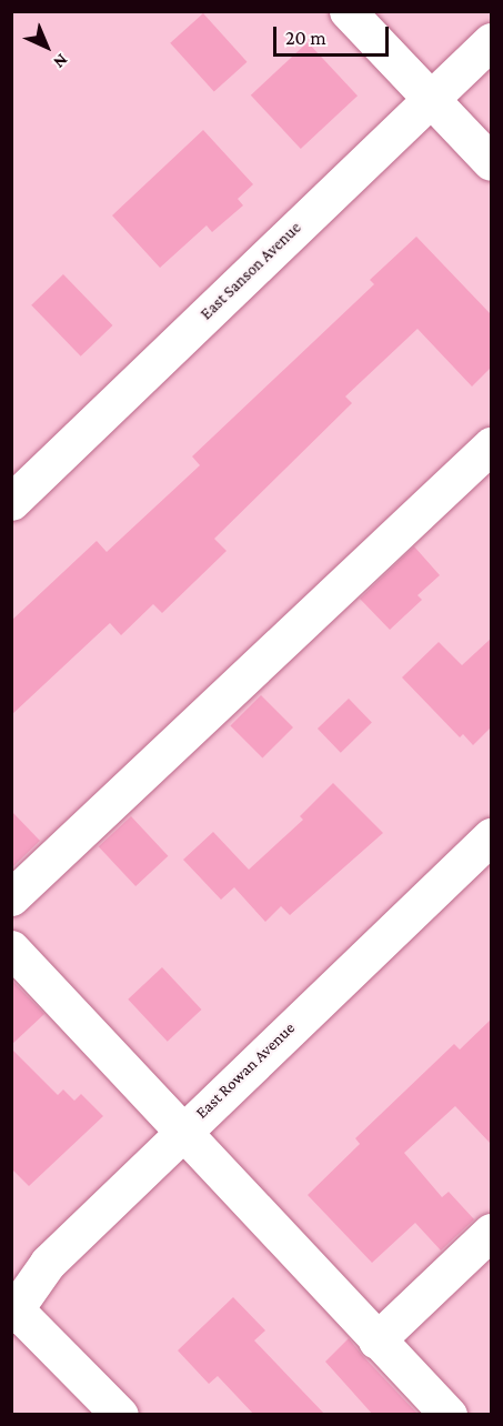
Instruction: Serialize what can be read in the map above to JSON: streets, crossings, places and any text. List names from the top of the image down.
{
  "streets": {
    "street": ["East Sanson Avenue", "East Rowan Avenue"]
  },
  "scale_bar": "20 m",
  "north": "bottom right"
}
